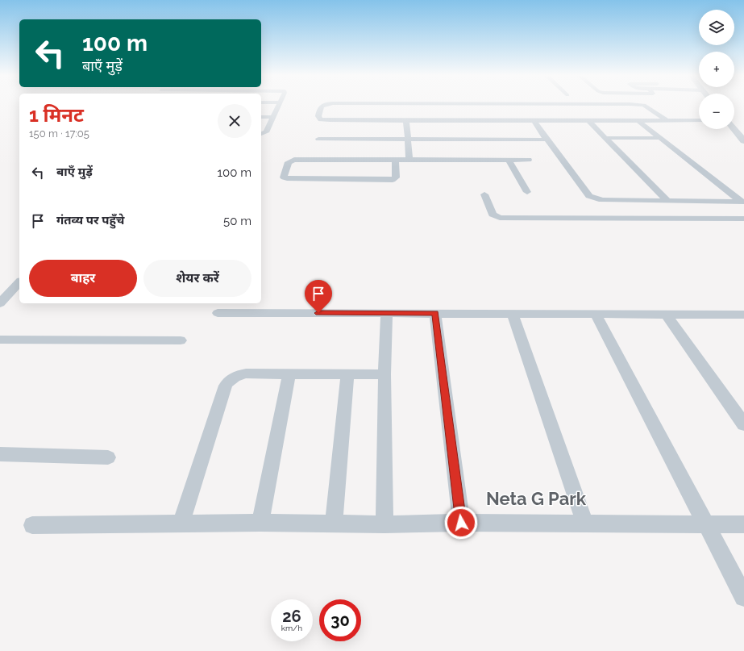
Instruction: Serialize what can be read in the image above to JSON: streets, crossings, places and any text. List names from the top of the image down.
{
  "districts": ["Neta G Park"],
  "page": {
    "map_buttons": ["+", "−"],
    "turn": ["100 m", "बाएँ मुड़ें"],
    "heading": ["1 मिनट", "150 m · 17:05"],
    "list": [
      {
        "name": "बाएँ मुड़ें",
        "value": "100 m"
      },
      {
        "name": "गंतव्य पर पहुँचे",
        "value": "50 m"
      }
    ],
    "buttons": ["बाहर", "शेयर करें"],
    "speed": "26 km/h",
    "limit": "30"
  }
}
